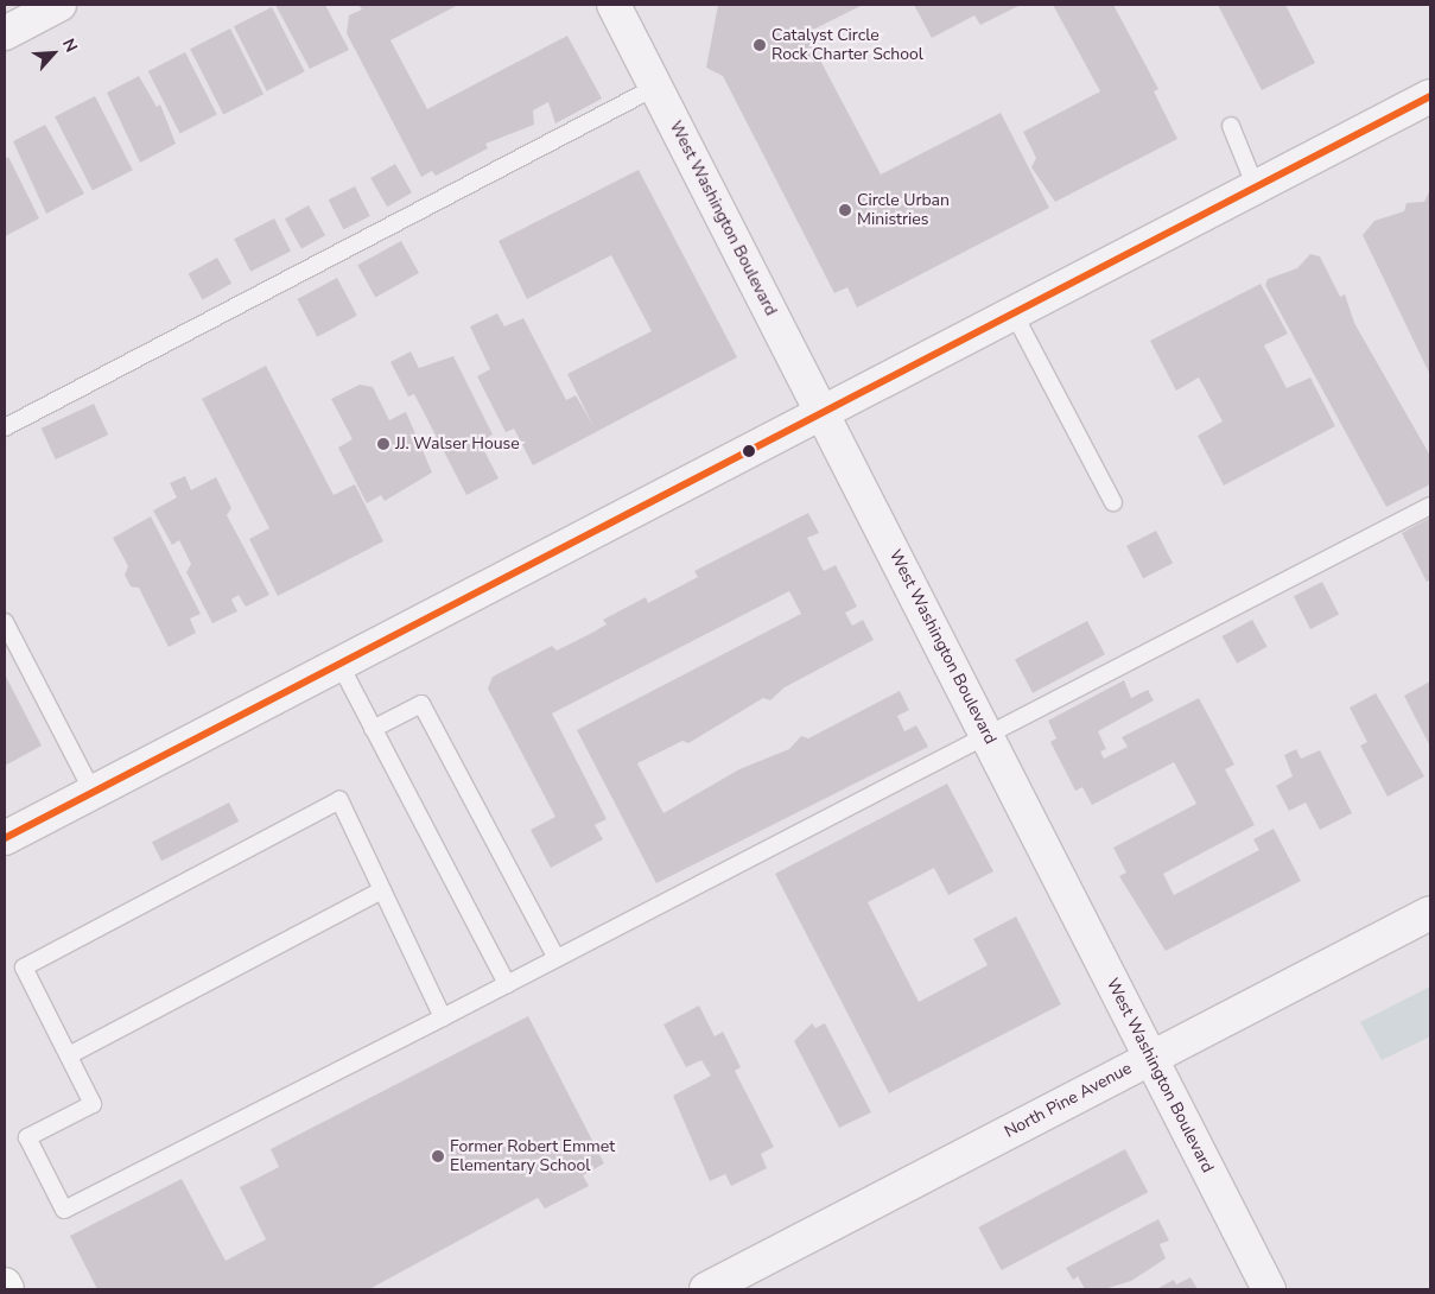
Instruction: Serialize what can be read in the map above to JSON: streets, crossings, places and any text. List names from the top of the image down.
{
  "streets": {
    "street": ["West Washington Boulevard", "North Pine Avenue"]
  },
  "crossings": [
    ["West Washington Boulevard", "North Pine Avenue"]
  ],
  "places": [
    "Catalyst Circle Rock Charter School",
    "Circle Urban Ministries",
    "JJ. Walser House",
    "Former Robert Emmet Elementary School"
  ],
  "north": "top right"
}
